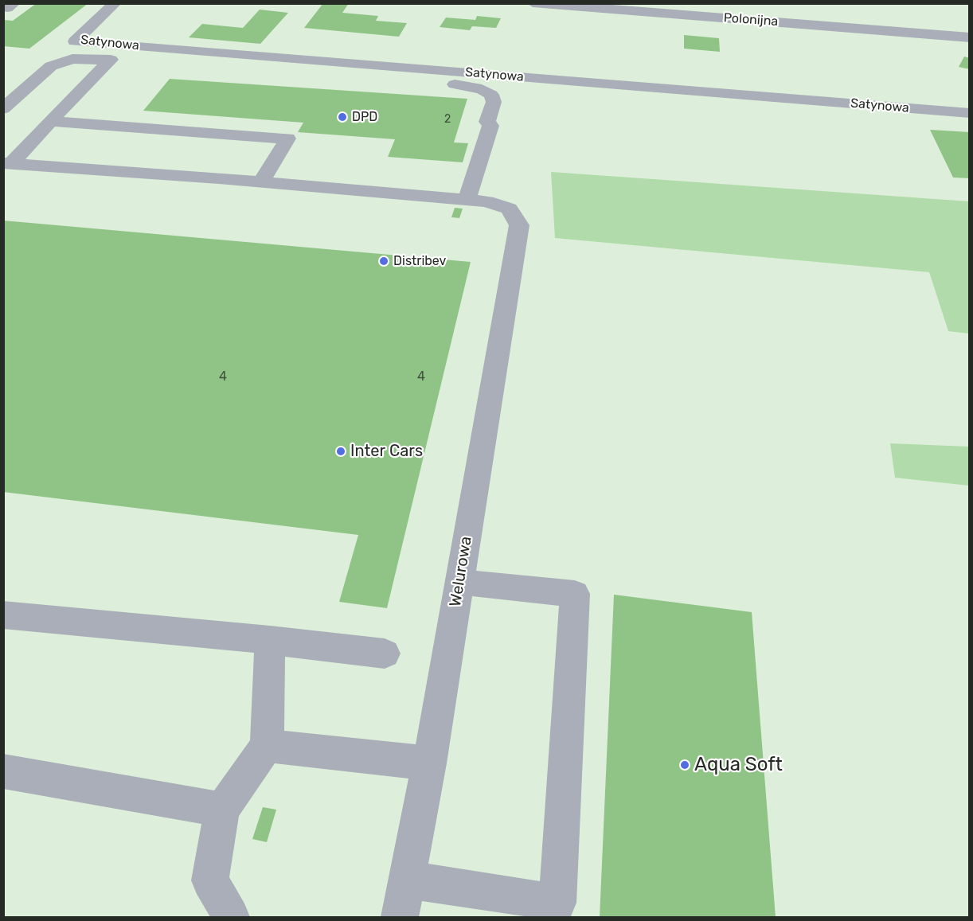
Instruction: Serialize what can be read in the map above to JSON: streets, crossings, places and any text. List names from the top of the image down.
{
  "streets": {
    "street": ["Polonijna", "Satynowa", "Welurowa"]
  },
  "places": [
    "DPD",
    "Distribev",
    "Inter Cars",
    "Aqua Soft"
  ],
  "house_numbers": ["2", "4", "4"]
}
